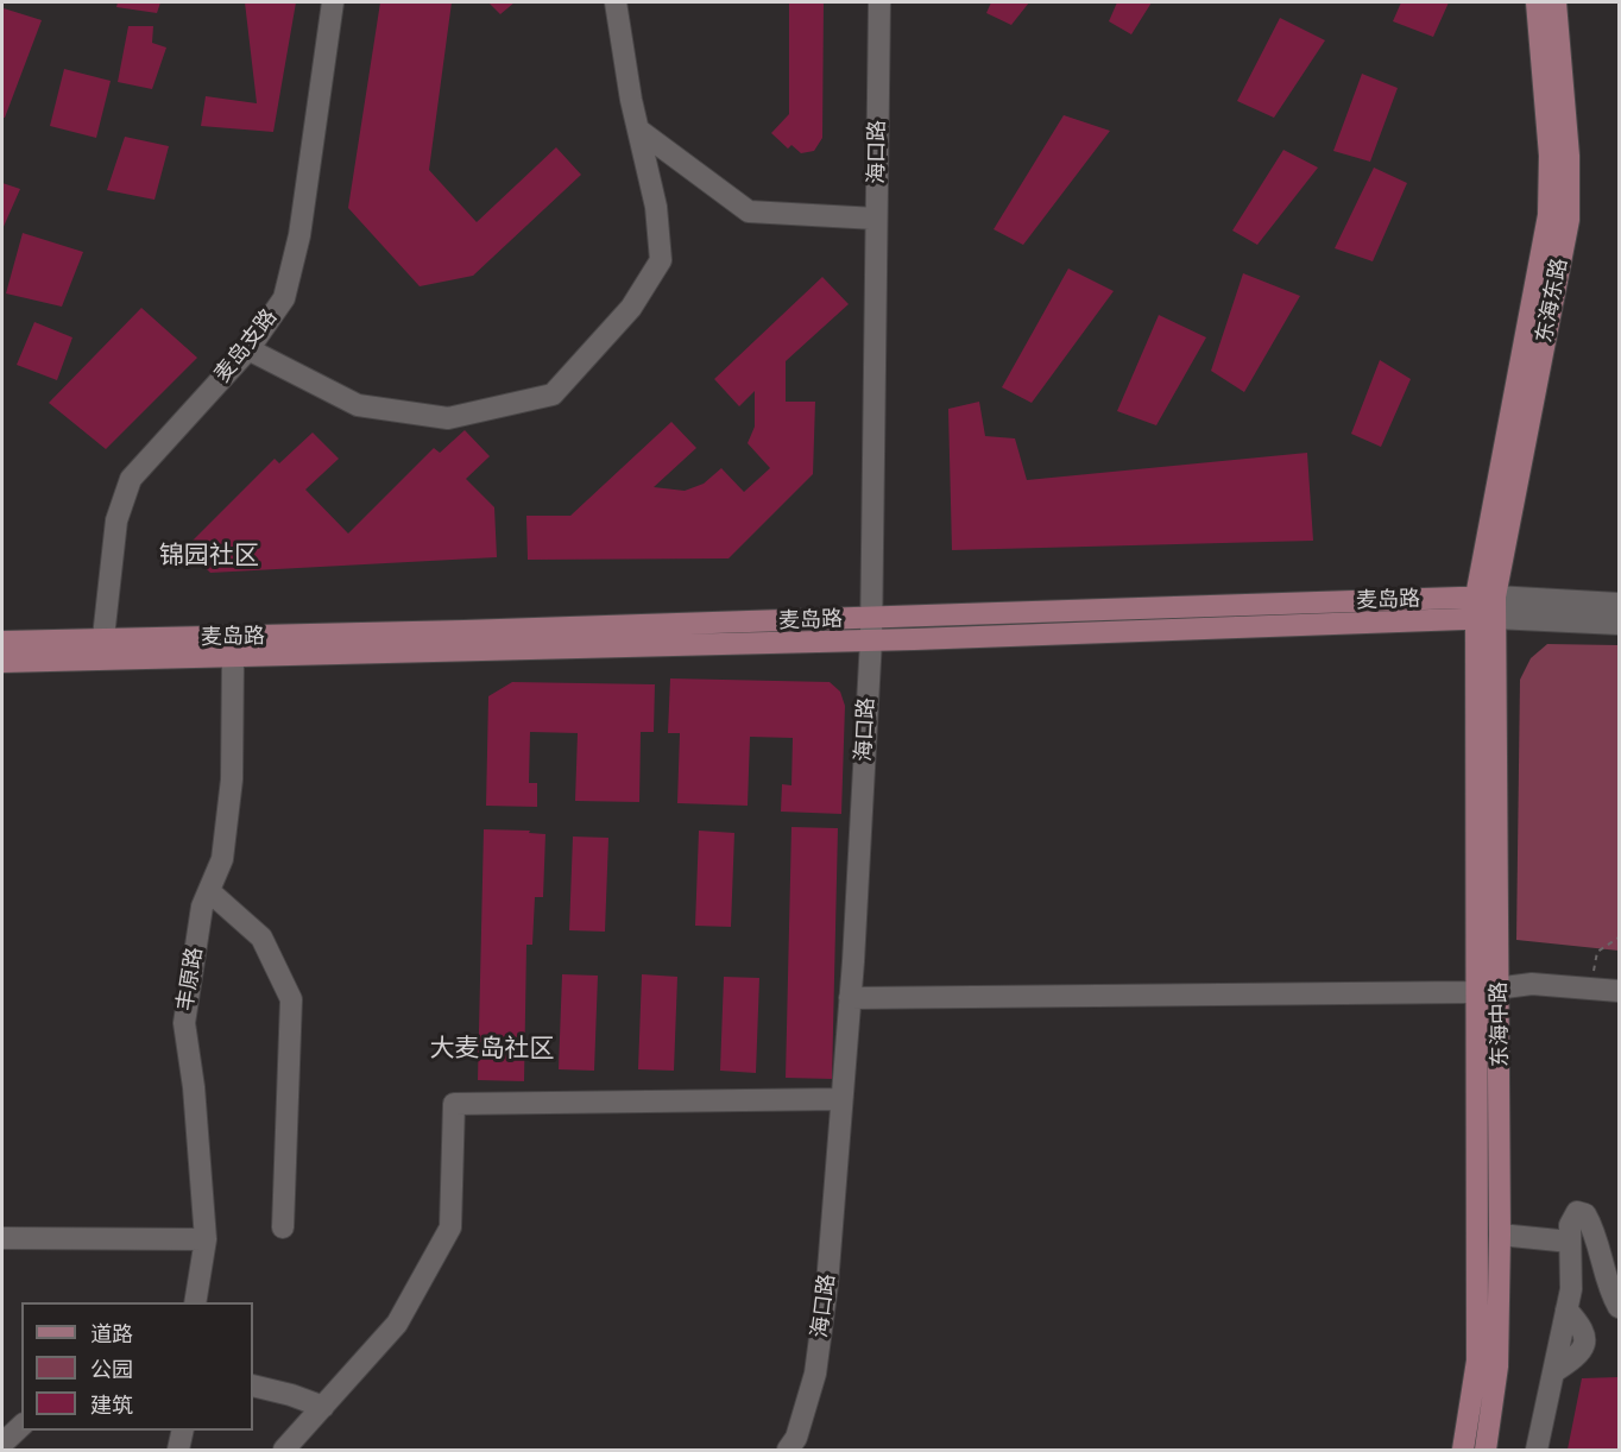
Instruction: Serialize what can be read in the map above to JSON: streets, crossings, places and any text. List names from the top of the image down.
{
  "streets": {
    "main road": ["东海东路", "麦岛路", "东海中路"],
    "street": ["海口路", "麦岛支路", "丰原路"]
  },
  "crossings": [
    ["海口路", "麦岛路"],
    ["东海东路", "麦岛路"],
    ["东海东路", "东海中路"],
    ["麦岛支路", "麦岛路"],
    ["麦岛路", "丰原路"],
    ["麦岛路", "东海中路"]
  ],
  "districts": ["锦园社区", "大麦岛社区"],
  "legend": ["道路", "公园", "建筑"]
}
